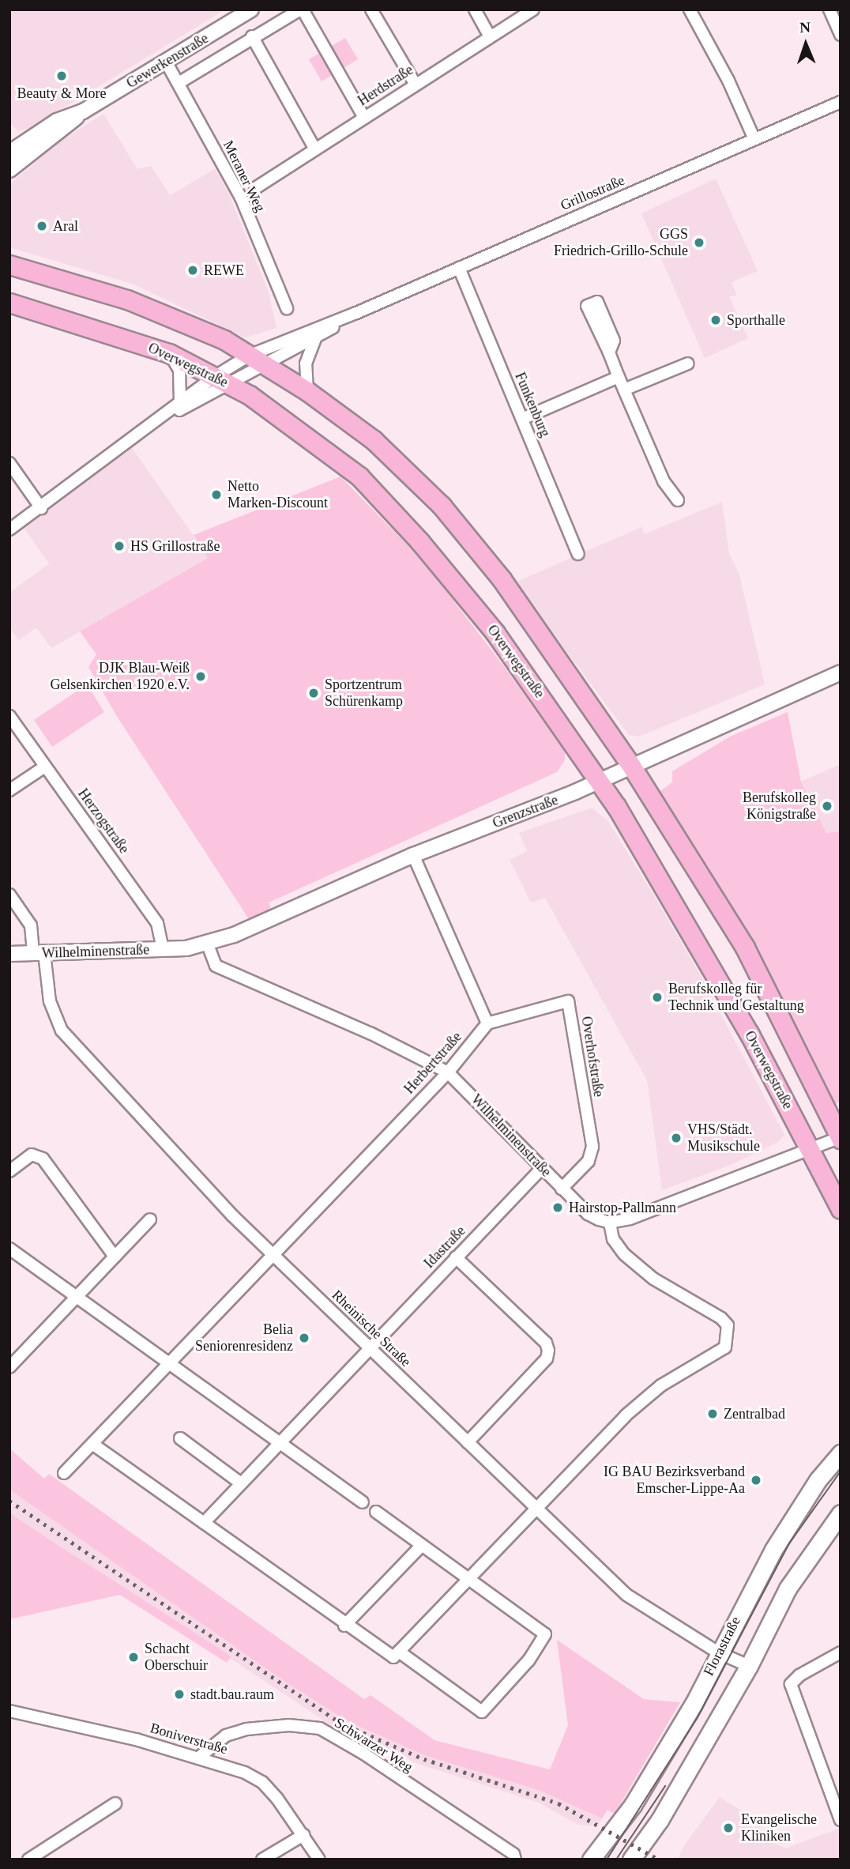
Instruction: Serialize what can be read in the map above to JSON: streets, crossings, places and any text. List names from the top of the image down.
{
  "streets": {
    "main road": ["Overwegstraße", "Florastraße"],
    "street": [
      "Gewerkenstraße",
      "Herdstraße",
      "Meraner Weg",
      "Grillostraße",
      "Funkenburg",
      "Grenzstraße",
      "Herzogstraße",
      "Wilhelminenstraße",
      "Overhofstraße",
      "Herbertstraße",
      "Idastraße",
      "Rheinische Straße",
      "Boniverstraße",
      "Schwarzer Weg"
    ]
  },
  "crossings": [
    ["Gewerkenstraße", "Meraner Weg"],
    ["Grillostraße", "Overwegstraße"],
    ["Grillostraße", "Funkenburg"],
    ["Overwegstraße", "Grenzstraße"],
    ["Grenzstraße", "Wilhelminenstraße"],
    ["Herzogstraße", "Wilhelminenstraße"],
    ["Wilhelminenstraße", "Overhofstraße"],
    ["Wilhelminenstraße", "Herbertstraße"],
    ["Wilhelminenstraße", "Idastraße"],
    ["Wilhelminenstraße", "Rheinische Straße"],
    ["Overhofstraße", "Herbertstraße"],
    ["Herbertstraße", "Rheinische Straße"],
    ["Idastraße", "Rheinische Straße"],
    ["Rheinische Straße", "Florastraße"],
    ["Boniverstraße", "Schwarzer Weg"]
  ],
  "places": [
    "Beauty & More",
    "Aral",
    "GGS Friedrich-Grillo-Schule",
    "REWE",
    "Sporthalle",
    "Netto Marken-Discount",
    "HS Grillostraße",
    "DJK Blau-Weiß Gelsenkirchen 1920 e.V.",
    "Sportzentrum Schürenkamp",
    "Berufskolleg Königstraße",
    "Berufskolleg für Technik und Gestaltung",
    "VHS/Städt. Musikschule",
    "Hairstop-Pallmann",
    "Belia Seniorenresidenz",
    "Zentralbad",
    "IG BAU Bezirksverband Emscher-Lippe-Aa",
    "Schacht Oberschuir",
    "stadt.bau.raum",
    "Evangelische Kliniken"
  ],
  "north": "top"
}
